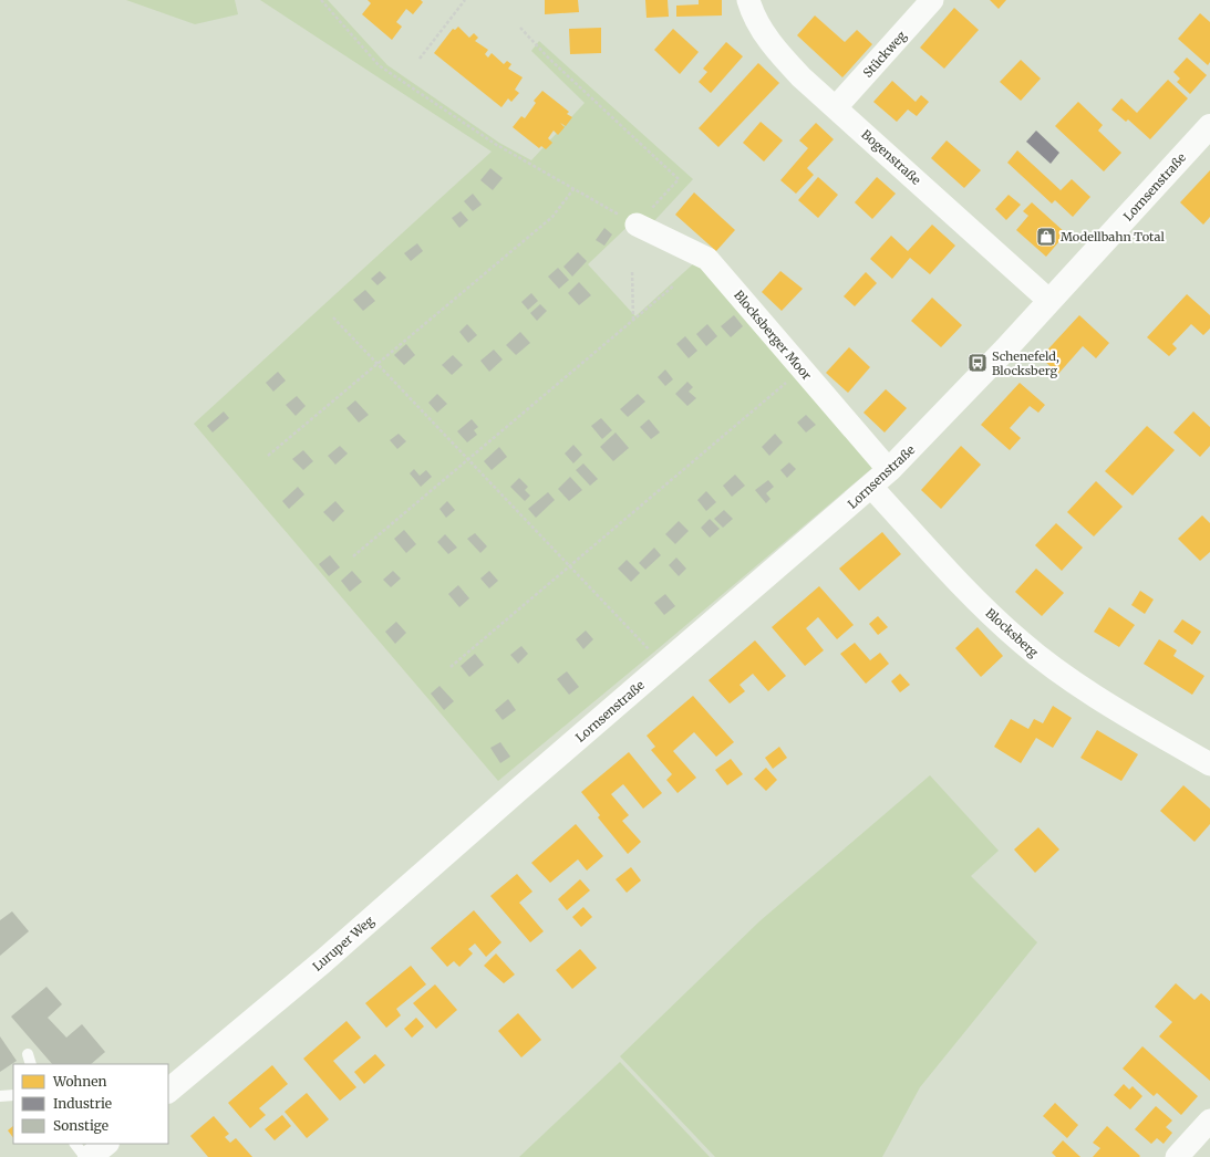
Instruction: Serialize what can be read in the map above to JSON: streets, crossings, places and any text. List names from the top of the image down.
{
  "streets": {
    "street": [
      "Stückweg",
      "Bogenstraße",
      "Lornsenstraße",
      "Blocksberger Moor",
      "Blocksberg",
      "Luruper Weg"
    ]
  },
  "crossings": [
    ["Stückweg", "Bogenstraße"],
    ["Bogenstraße", "Lornsenstraße"],
    ["Lornsenstraße", "Blocksberger Moor"],
    ["Lornsenstraße", "Blocksberg"],
    ["Lornsenstraße", "Luruper Weg"]
  ],
  "places": {
    "shop": ["Modellbahn Total"],
    "bus stop": ["Schenefeld, Blocksberg"]
  },
  "legend": ["Wohnen", "Industrie", "Sonstige"]
}
